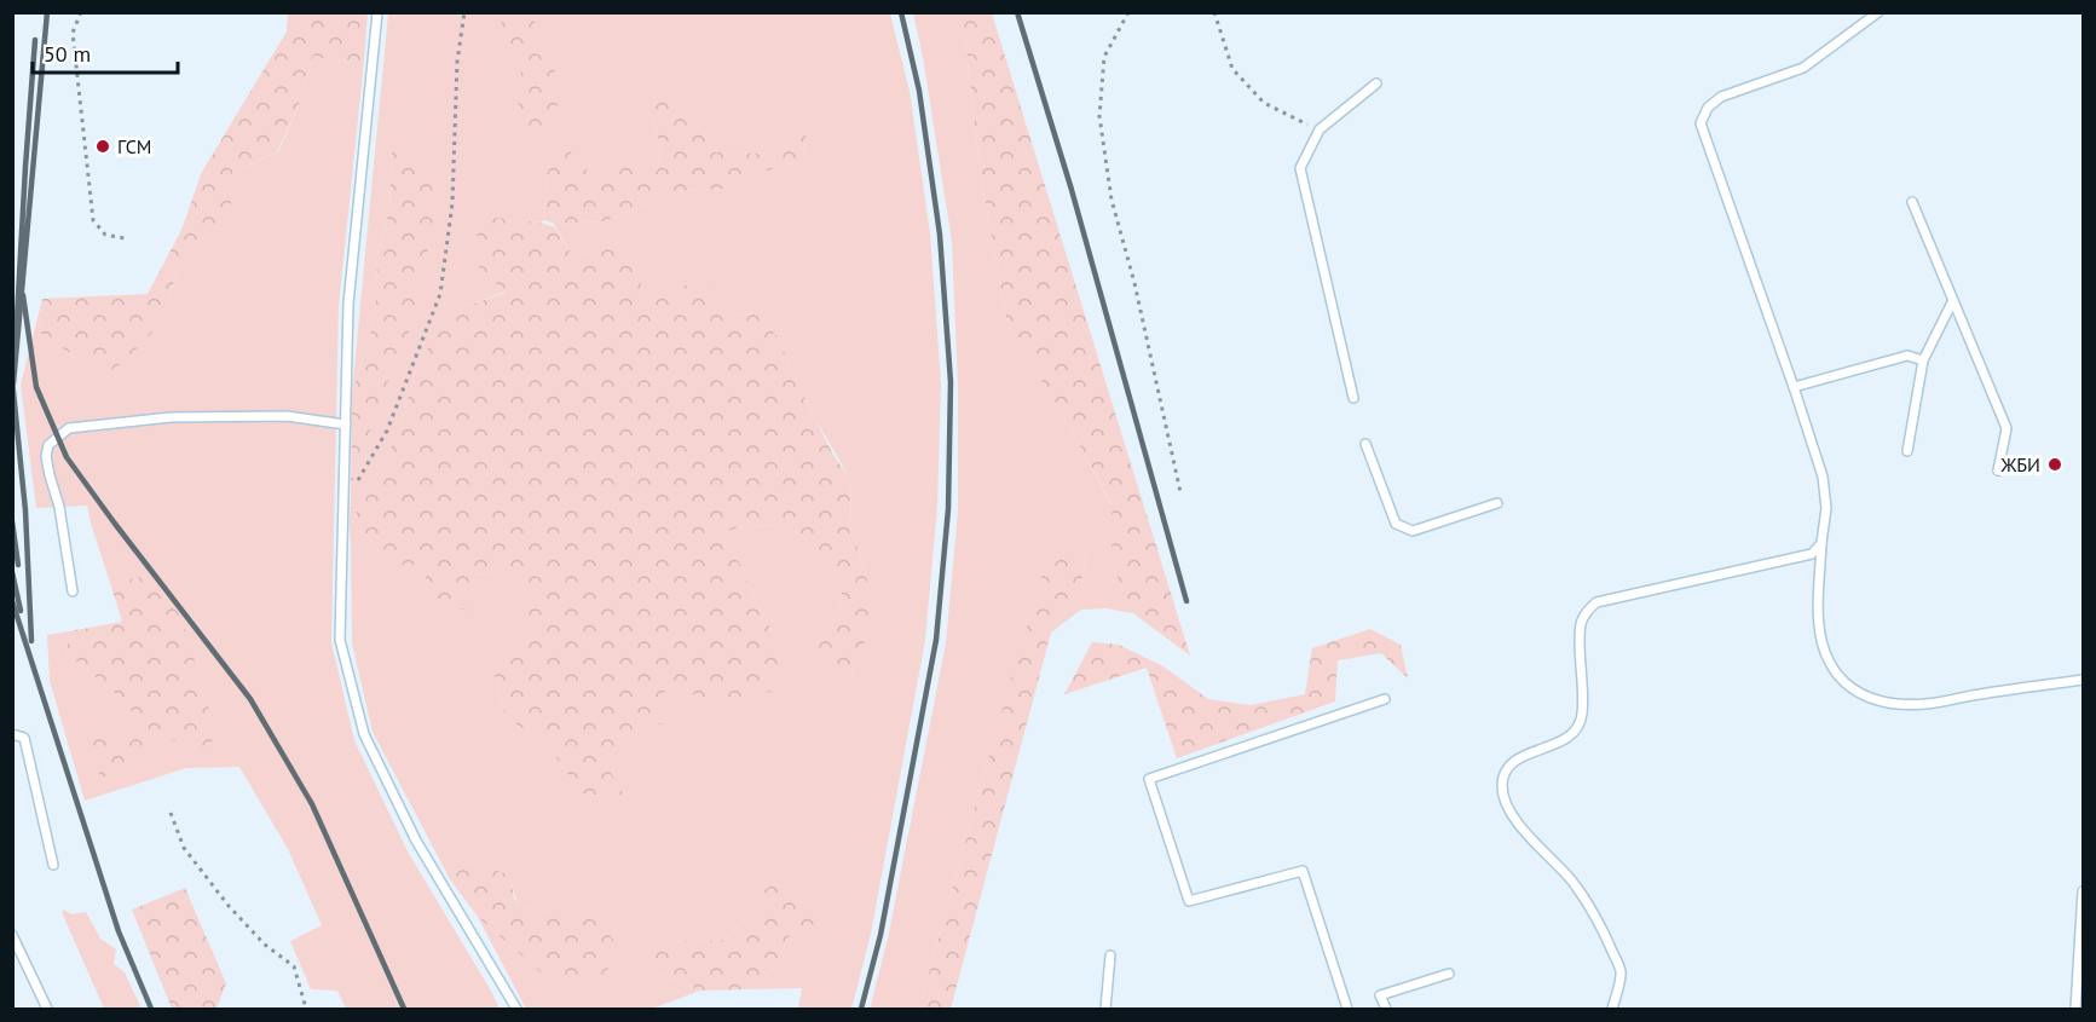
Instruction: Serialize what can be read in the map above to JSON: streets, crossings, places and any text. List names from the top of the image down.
{
  "places": ["ГСМ", "ЖБИ"],
  "scale_bar": "50 m"
}
